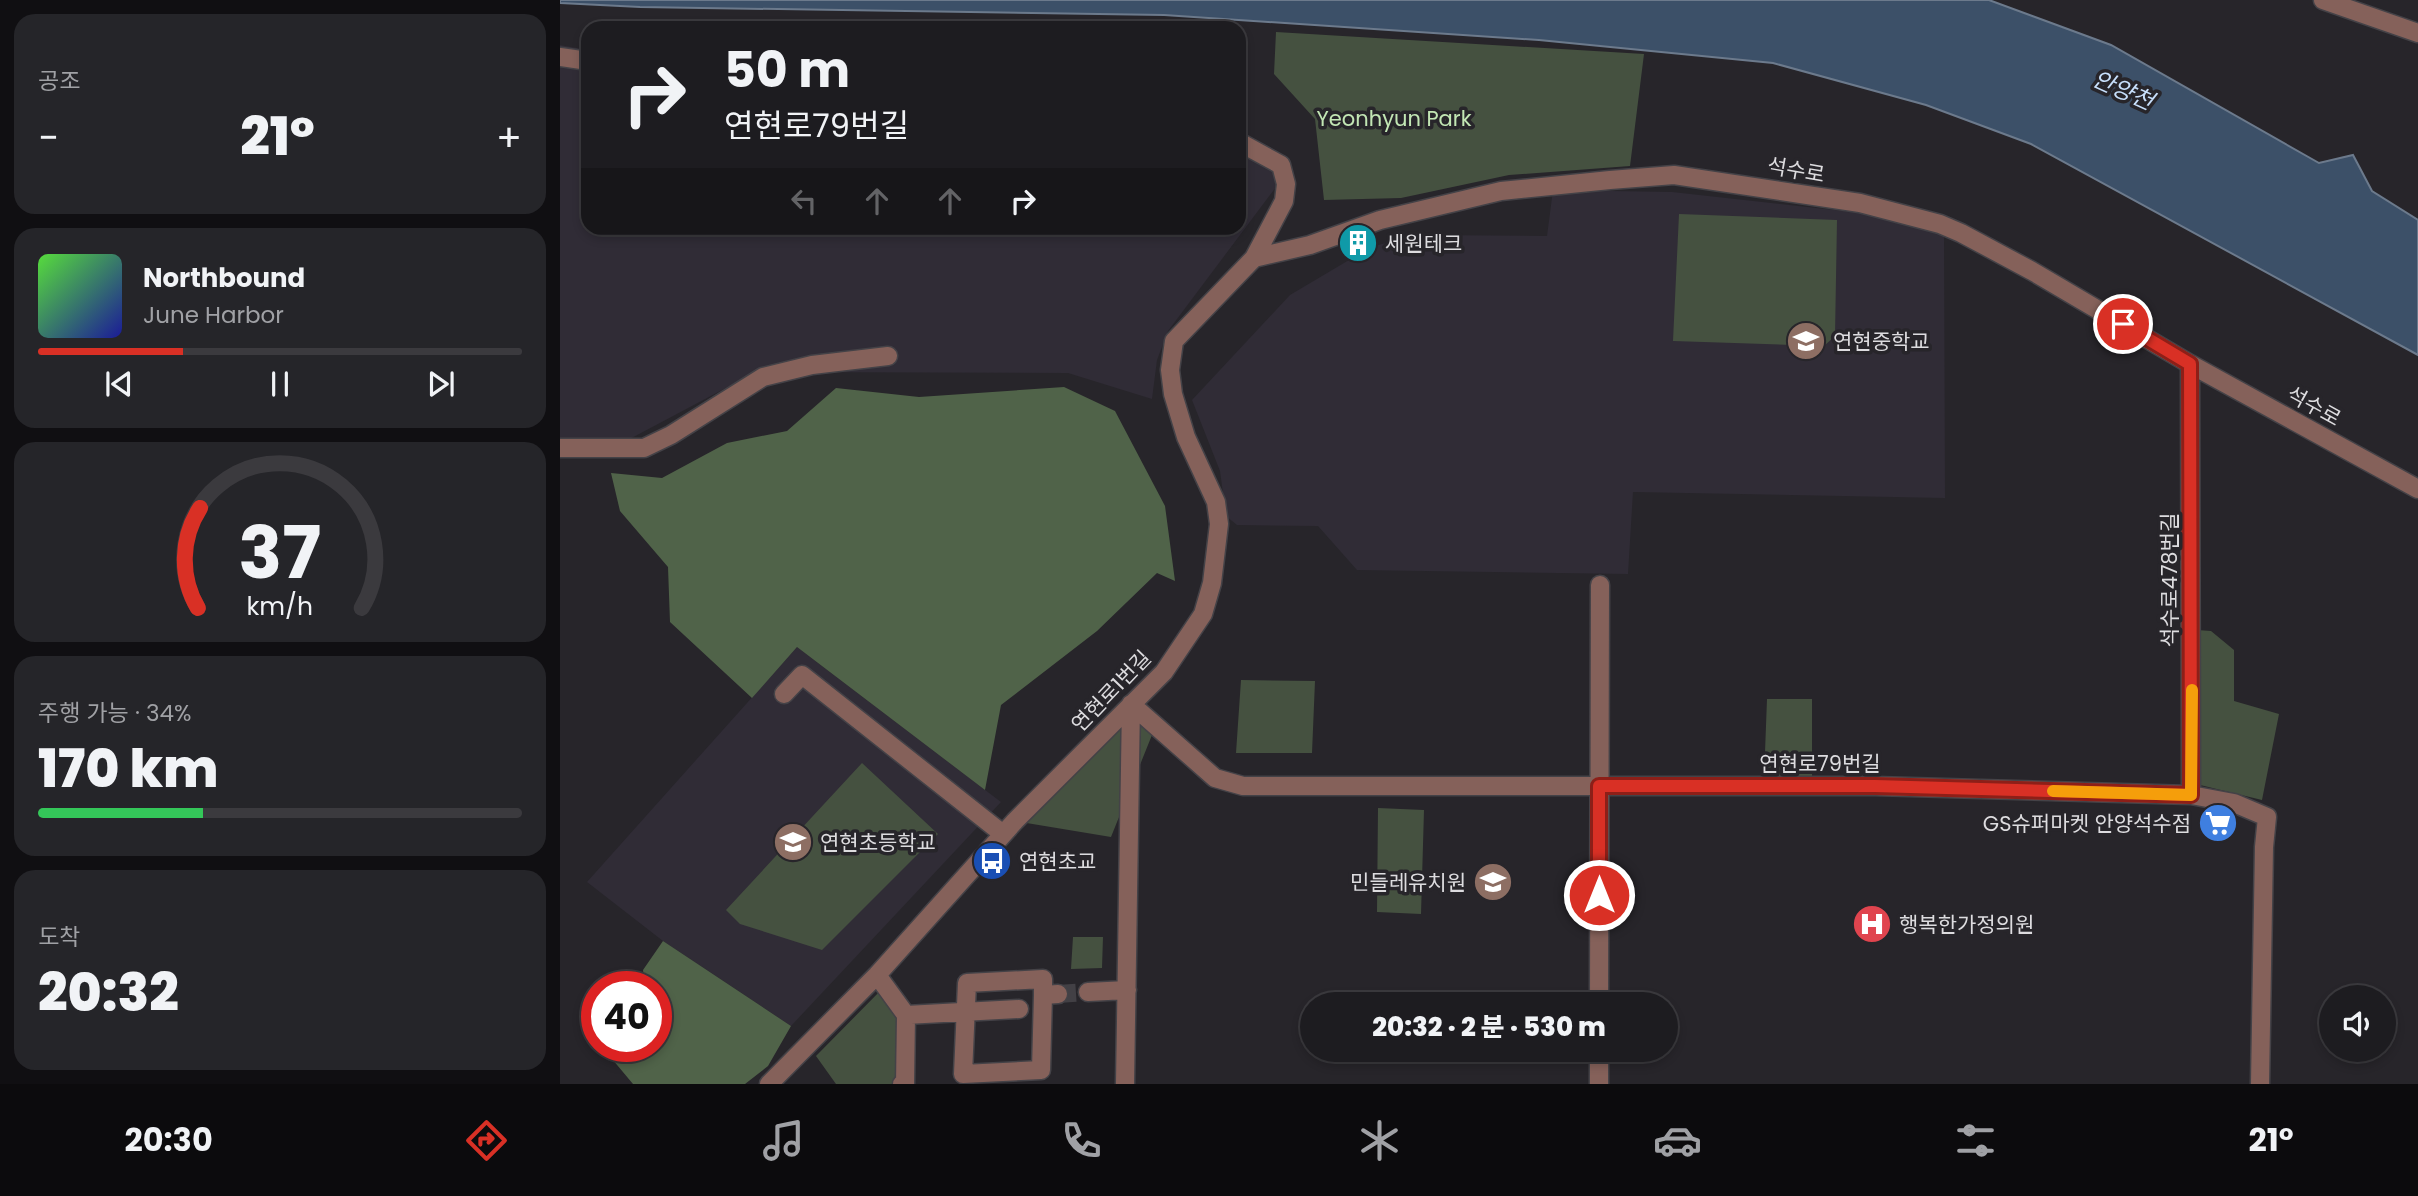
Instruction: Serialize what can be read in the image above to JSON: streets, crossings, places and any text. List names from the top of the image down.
{
  "streets": {
    "street": [
      "석수로",
      "석수로478번길",
      "연현로1번길",
      "연현로79번길"
    ]
  },
  "crossings": [
    ["석수로", "석수로478번길"],
    ["석수로", "연현로1번길"],
    ["석수로478번길", "연현로79번길"],
    ["연현로1번길", "연현로79번길"]
  ],
  "water": ["안양천"],
  "parks": ["Yeonhyun Park"],
  "places": {
    "building": ["세원테크"],
    "school or university": ["연현중학교", "연현초등학교", "민들레유치원"],
    "supermarket": ["GS슈퍼마켓 안양석수점"],
    "bus stop": ["연현초교"],
    "hospital": ["행복한가정의원"]
  },
  "page": {
    "tile": [
      "공조",
      ["주행 가능 · 34%", "170 km"],
      ["도착", "20:32"]
    ],
    "turn": ["50 m", "연현로79번길"],
    "heat": ["−", "21°", "+"],
    "song": ["Northbound", "June Harbor"],
    "limit": "40",
    "trip": "20:32 · 2 분 · 530 m",
    "tabs": ["20:30", "21°"],
    "gauge": ["37", "km/h"]
  }
}
